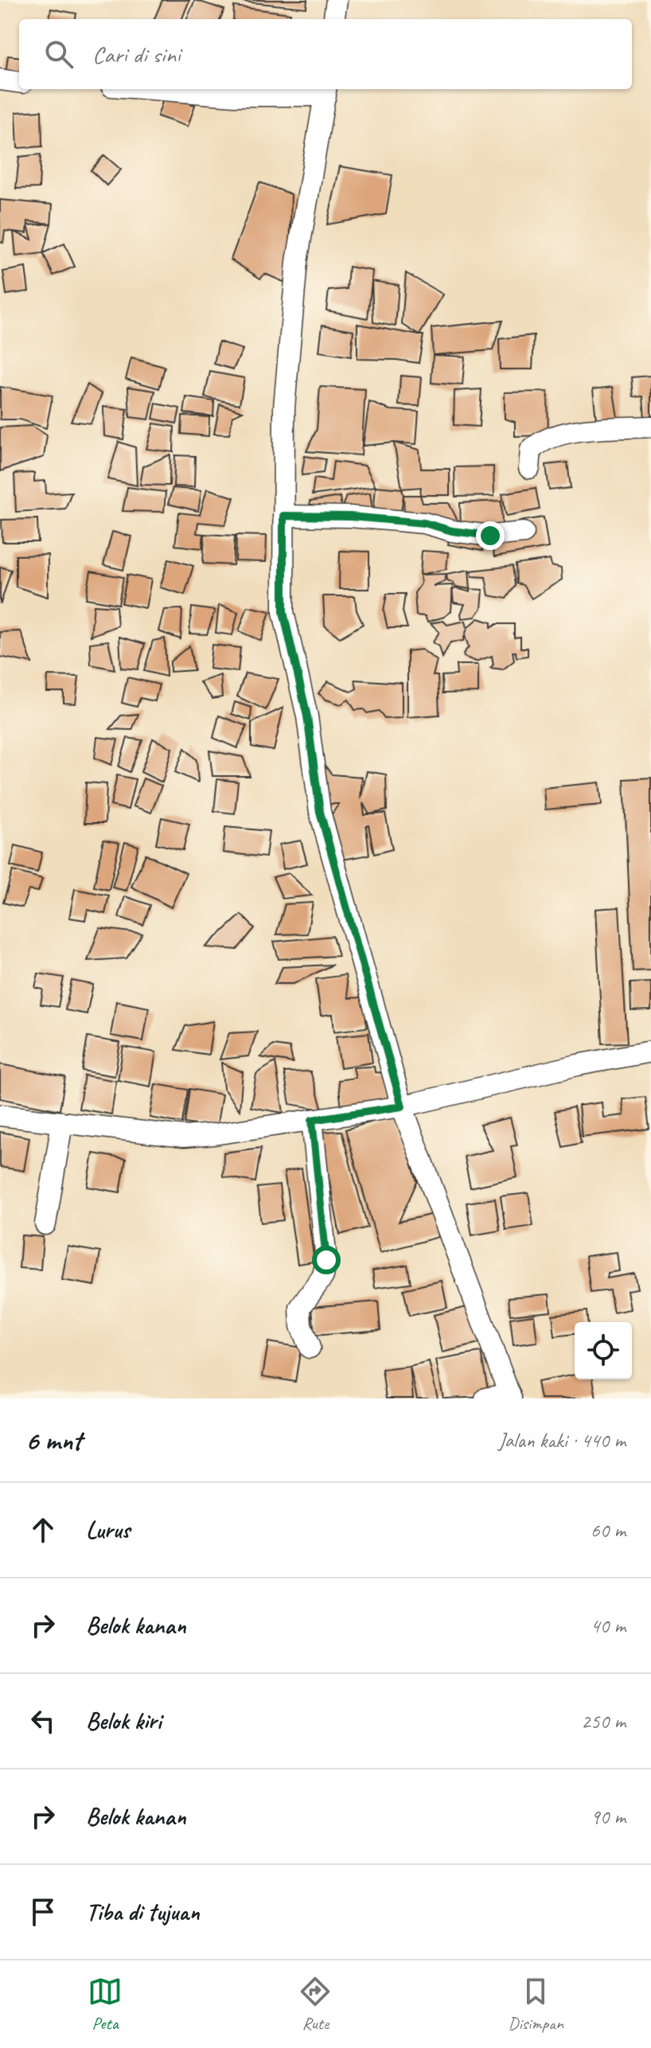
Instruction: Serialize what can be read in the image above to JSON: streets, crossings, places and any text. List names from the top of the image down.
{
  "page": {
    "search": "Cari di sini",
    "heading": ["6 mnt", "Jalan kaki · 440 m"],
    "list": [
      ["Lurus", "60 m"],
      ["Belok kanan", "40 m"],
      ["Belok kiri", "250 m"],
      ["Belok kanan", "90 m"],
      "Tiba di tujuan"
    ],
    "nav": ["Peta", "Rute", "Disimpan"]
  }
}
